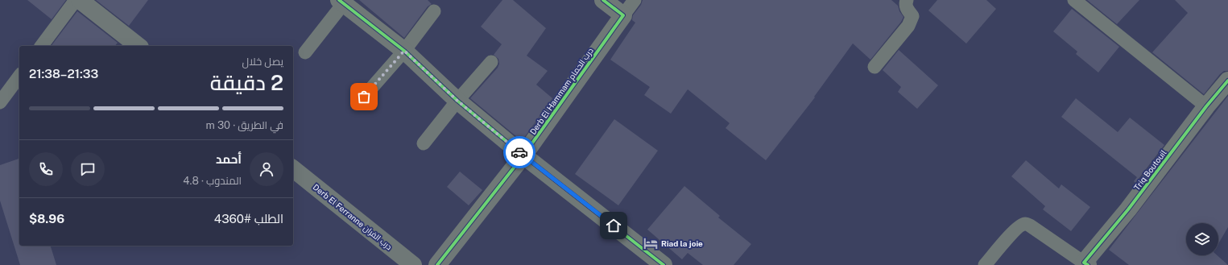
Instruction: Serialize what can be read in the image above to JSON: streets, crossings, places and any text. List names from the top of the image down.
{
  "streets": {
    "street": ["Derb El Hammam درب الحمام", "Triq Boutouil", "Derb El Ferranne درب الفران"]
  },
  "places": {
    "hotel": ["Riad la joie"]
  },
  "page": {
    "heading": ["2 دقيقة", "يصل خلال", "21:33–21:38"],
    "panel": [
      "أحمد",
      "المندوب · 4.8",
      "الطلب #4360",
      "$8.96"
    ],
    "bar": "في الطريق · 30 m"
  }
}
